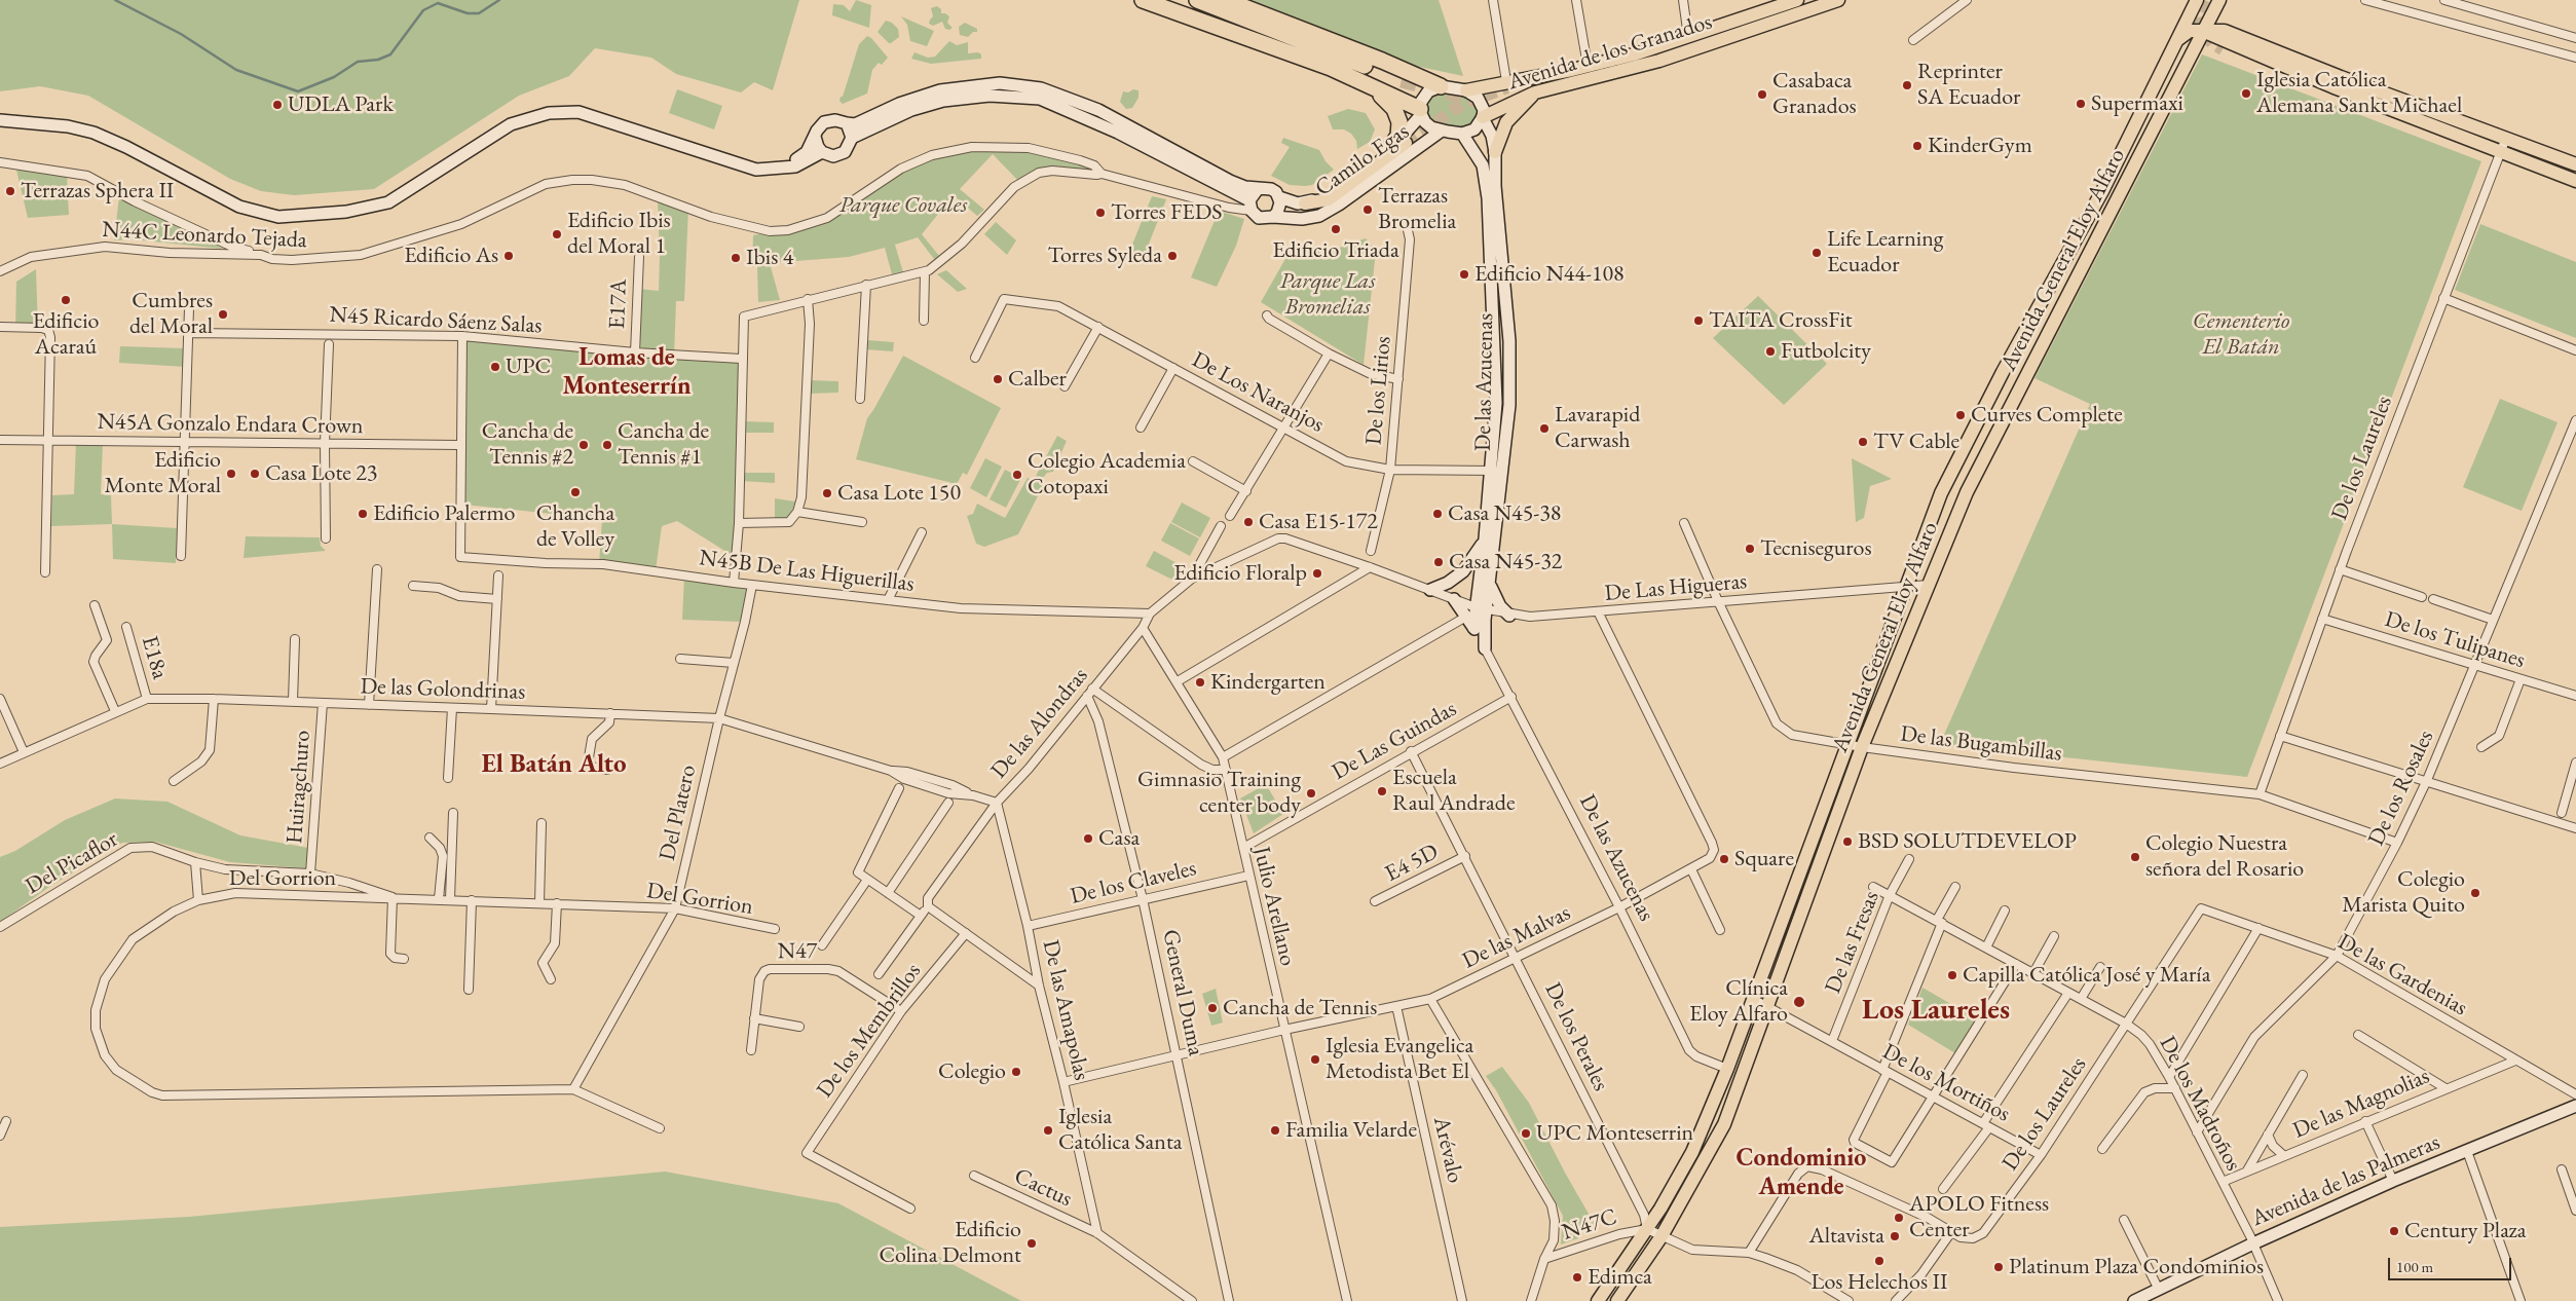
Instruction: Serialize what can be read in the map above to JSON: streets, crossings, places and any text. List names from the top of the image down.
{
  "streets": {
    "main road": ["Avenida de los Granados", "Avenida General Eloy Alfaro"],
    "street": [
      "Camilo Egas",
      "N44C Leonardo Tejada",
      "E17A",
      "N45 Ricardo Sáenz Salas",
      "De las Azucenas",
      "De los Lirios",
      "De Los Naranjos",
      "N45A Gonzalo Endara Crown",
      "De los Laureles",
      "N45B De Las Higuerillas",
      "De Las Higueras",
      "De los Tulipanes",
      "E18a",
      "De las Golondrinas",
      "De las Alondras",
      "De Las Guindas",
      "De las Bugambillas",
      "Huiragchuro",
      "De los Rosales",
      "Del Platero",
      "Del Picaflor",
      "E4 5D",
      "Del Gorrion",
      "De los Claveles",
      "Julio Arellano",
      "De las Malvas",
      "De las Fresas",
      "N47",
      "De las Gardenias",
      "General Duma",
      "De las Amapolas",
      "De los Membrillos",
      "De los Perales",
      "De los Mortiños",
      "De los Madroños",
      "De las Magnolias",
      "Arévalo",
      "Avenida de las Palmeras",
      "Cactus",
      "N47C"
    ]
  },
  "crossings": [
    ["Avenida de los Granados", "Camilo Egas"],
    ["Avenida de los Granados", "De las Azucenas"],
    ["Camilo Egas", "De las Azucenas"],
    ["Avenida General Eloy Alfaro", "De las Azucenas"],
    ["Avenida General Eloy Alfaro", "De Las Higueras"],
    ["Avenida General Eloy Alfaro", "De las Bugambillas"],
    ["Avenida General Eloy Alfaro", "De los Perales"],
    ["Avenida General Eloy Alfaro", "De los Mortiños"],
    ["Avenida General Eloy Alfaro", "N47C"],
    ["E17A", "N45 Ricardo Sáenz Salas"],
    ["De las Azucenas", "De Los Naranjos"],
    ["De las Azucenas", "De Las Higueras"],
    ["De las Azucenas", "De Las Guindas"],
    ["De las Azucenas", "De las Malvas"],
    ["De los Lirios", "De Los Naranjos"],
    ["N45A Gonzalo Endara Crown", "N45B De Las Higuerillas"],
    ["De los Laureles", "De los Tulipanes"],
    ["De los Laureles", "De las Bugambillas"],
    ["De los Laureles", "De las Gardenias"],
    ["De los Laureles", "De los Mortiños"],
    ["De los Laureles", "De los Madroños"],
    ["N45B De Las Higuerillas", "De las Alondras"],
    ["N45B De Las Higuerillas", "Del Platero"],
    ["De Las Higueras", "De las Alondras"],
    ["De Las Higueras", "De las Bugambillas"],
    ["De Las Higueras", "De las Malvas"],
    ["De los Tulipanes", "De los Rosales"],
    ["E18a", "De las Golondrinas"],
    ["De las Golondrinas", "De las Alondras"],
    ["De las Golondrinas", "Huiragchuro"],
    ["De las Golondrinas", "Del Platero"],
    ["De las Golondrinas", "De las Amapolas"],
    ["De las Alondras", "Julio Arellano"],
    ["De las Alondras", "General Duma"],
    ["De las Alondras", "De las Amapolas"],
    ["De Las Guindas", "Julio Arellano"],
    ["De Las Guindas", "De los Perales"],
    ["De las Bugambillas", "De los Rosales"],
    ["Huiragchuro", "Del Picaflor"],
    ["De los Rosales", "De las Gardenias"],
    ["De los Rosales", "De los Madroños"],
    ["Del Platero", "Del Gorrion"],
    ["Del Picaflor", "Del Gorrion"],
    ["E4 5D", "De los Perales"],
    ["De los Claveles", "Julio Arellano"],
    ["De los Claveles", "General Duma"],
    ["De los Claveles", "De las Amapolas"],
    ["Julio Arellano", "De las Malvas"],
    ["De las Malvas", "General Duma"],
    ["De las Malvas", "De las Amapolas"],
    ["De las Malvas", "De los Perales"],
    ["De las Malvas", "Arévalo"],
    ["De las Fresas", "De los Mortiños"],
    ["De las Fresas", "De los Madroños"],
    ["N47", "De los Membrillos"],
    ["De las Gardenias", "De las Magnolias"],
    ["De las Amapolas", "Cactus"],
    ["De los Perales", "N47C"],
    ["De los Madroños", "De las Magnolias"],
    ["De los Madroños", "Avenida de las Palmeras"]
  ],
  "districts": [
    "Lomas de Monteserrín",
    "El Batán Alto",
    "Los Laureles",
    "Condominio Amende"
  ],
  "parks": ["Parque Covales", "Parque Las Bromelias", "Cementerio El Batán"],
  "places": [
    "Reprinter SA Ecuador",
    "Iglesia Católica Alemana Sankt Michael",
    "Casabaca Granados",
    "Supermaxi",
    "UDLA Park",
    "KinderGym",
    "Terrazas Sphera II",
    "Terrazas Bromelia",
    "Torres FEDS",
    "Edificio Triada",
    "Edificio Ibis del Moral 1",
    "Life Learning Ecuador",
    "Edificio As",
    "Torres Syleda",
    "Ibis 4",
    "Edificio N44-108",
    "Edificio Acaraú",
    "Cumbres del Moral",
    "TAITA CrossFit",
    "Futbolcity",
    "UPC",
    "Calber",
    "Curves Complete",
    "Lavarapid Carwash",
    "TV Cable",
    "Cancha de Tennis #2",
    "Cancha de Tennis #1",
    "Edificio Monte Moral",
    "Casa Lote 23",
    "Colegio Academia Cotopaxi",
    "Chancha de Volley",
    "Casa Lote 150",
    "Edificio Palermo",
    "Casa N45-38",
    "Casa E15-172",
    "Tecniseguros",
    "Casa N45-32",
    "Edificio Floralp",
    "Kindergarten",
    "Escuela Raul Andrade",
    "Gimnasio Training center body",
    "Casa",
    "BSD SOLUTDEVELOP",
    "Colegio Nuestra señora del Rosario",
    "Square",
    "Colegio Marista Quito",
    "Capilla Católica José y María",
    "Clínica Eloy Alfaro",
    "Cancha de Tennis",
    "Iglesia Evangelica Metodista Bet El",
    "Colegio",
    "Iglesia Católica Santa",
    "Familia Velarde",
    "UPC Monteserrin",
    "APOLO Fitness Center",
    "Century Plaza",
    "Altavista",
    "Edificio Colina Delmont",
    "Los Helechos II",
    "Platinum Plaza Condominios",
    "Edimca"
  ],
  "scale_bar": "100 m"
}
